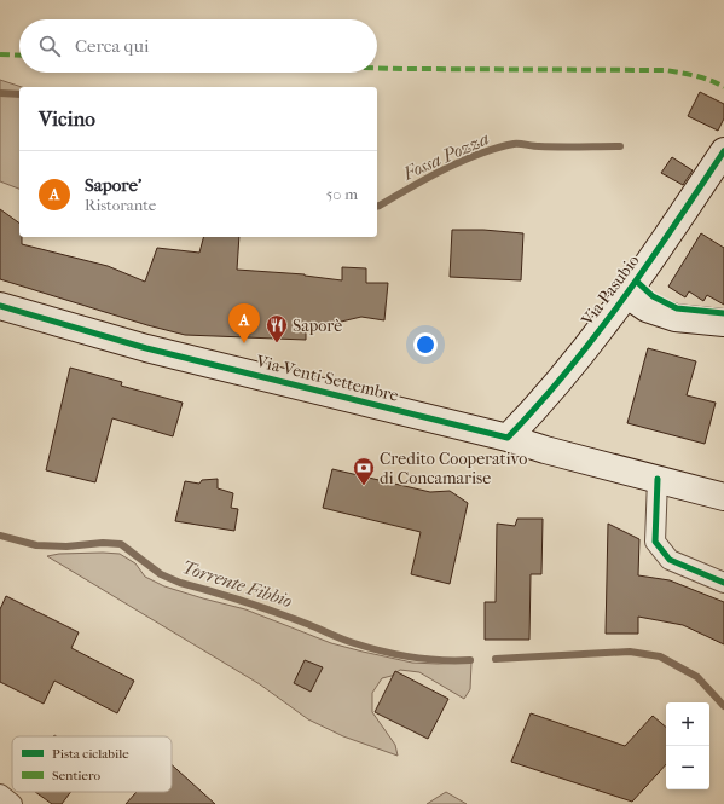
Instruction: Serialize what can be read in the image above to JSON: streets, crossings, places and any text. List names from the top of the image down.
{
  "streets": {
    "main road": ["Via Pasubio", "Via Venti Settembre"]
  },
  "crossings": [
    ["Via Pasubio", "Via Venti Settembre"]
  ],
  "water": ["Fossa Pozza", "Torrente Fibbio"],
  "places": {
    "restaurant": ["Saporè"],
    "bank": ["Credito Cooperativo di Concamarise"]
  },
  "legend": ["Pista ciclabile", "Sentiero"],
  "page": {
    "search": "Cerca qui",
    "heading": "Vicino",
    "list": [
      {
        "mark": "A",
        "name": "Sapore'",
        "note": "Ristorante",
        "value": "50 m"
      }
    ],
    "pins": "A",
    "map_buttons": ["+", "−"]
  }
}
